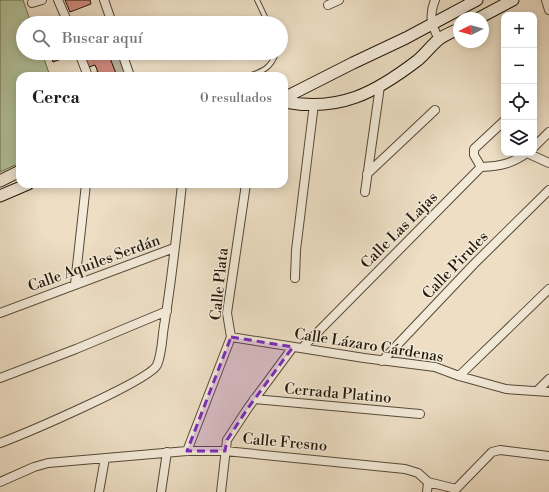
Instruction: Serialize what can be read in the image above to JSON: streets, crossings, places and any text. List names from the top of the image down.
{
  "streets": {
    "street": [
      "Calle Las Lajas",
      "Calle Aquiles Serdán",
      "Calle Pirules",
      "Calle Plata",
      "Calle Lázaro Cárdenas",
      "Cerrada Platino",
      "Calle Fresno"
    ]
  },
  "crossings": [
    ["Calle Las Lajas", "Calle Lázaro Cárdenas"],
    ["Calle Pirules", "Calle Lázaro Cárdenas"],
    ["Calle Plata", "Calle Lázaro Cárdenas"],
    ["Calle Plata", "Calle Fresno"]
  ],
  "north": "left",
  "page": {
    "map_buttons": ["+", "−"],
    "search": "Buscar aquí",
    "heading": ["Cerca", "0 resultados"]
  }
}
